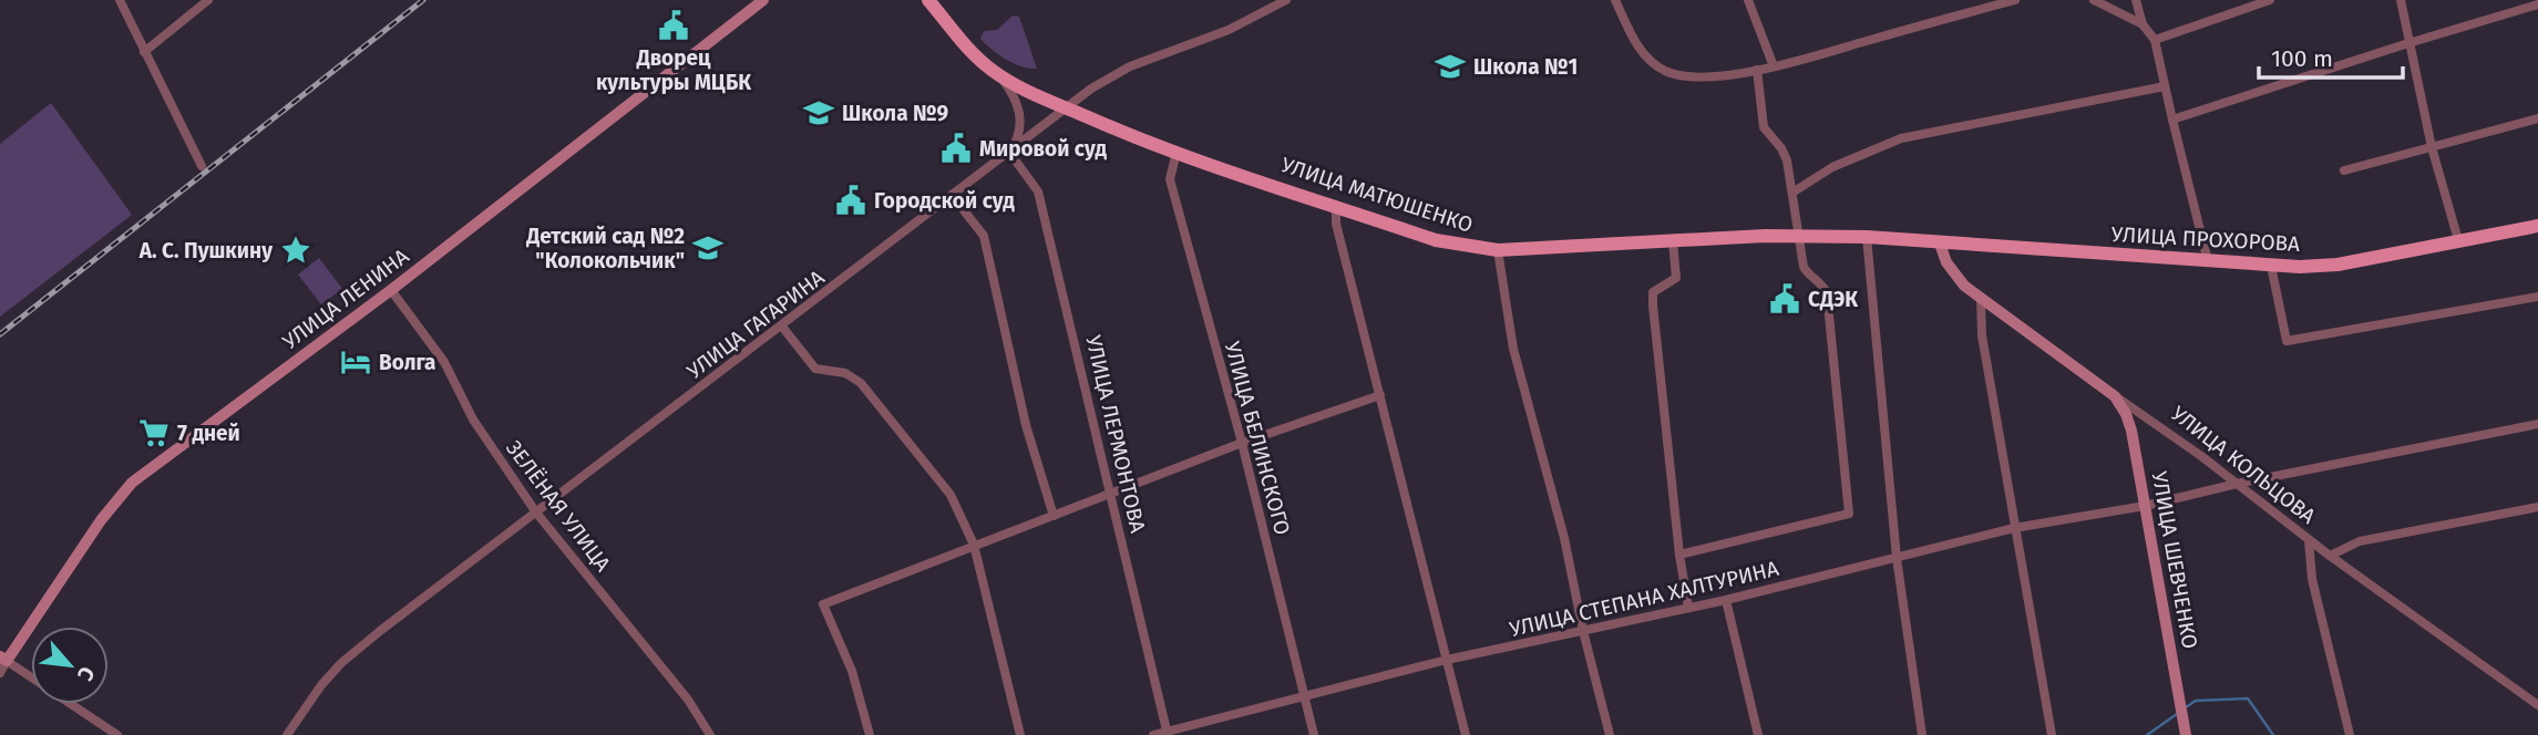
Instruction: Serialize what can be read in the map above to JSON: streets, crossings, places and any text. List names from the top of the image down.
{
  "streets": {
    "main road": [
      "УЛИЦА МАТЮШЕНКО",
      "УЛИЦА ПРОХОРОВА",
      "УЛИЦА ЛЕНИНА",
      "УЛИЦА КОЛЬЦОВА",
      "УЛИЦА ШЕВЧЕНКО"
    ],
    "street": [
      "УЛИЦА ГАГАРИНА",
      "УЛИЦА ЛЕРМОНТОВА",
      "УЛИЦА БЕЛИНСКОГО",
      "ЗЕЛЁНАЯ УЛИЦА",
      "УЛИЦА СТЕПАНА ХАЛТУРИНА"
    ]
  },
  "crossings": [
    ["УЛИЦА МАТЮШЕНКО", "УЛИЦА ПРОХОРОВА"],
    ["УЛИЦА МАТЮШЕНКО", "УЛИЦА ГАГАРИНА"],
    ["УЛИЦА МАТЮШЕНКО", "УЛИЦА БЕЛИНСКОГО"],
    ["УЛИЦА МАТЮШЕНКО", "УЛИЦА СТЕПАНА ХАЛТУРИНА"],
    ["УЛИЦА ПРОХОРОВА", "УЛИЦА КОЛЬЦОВА"],
    ["УЛИЦА ЛЕНИНА", "ЗЕЛЁНАЯ УЛИЦА"],
    ["УЛИЦА ГАГАРИНА", "УЛИЦА ЛЕРМОНТОВА"],
    ["УЛИЦА ГАГАРИНА", "ЗЕЛЁНАЯ УЛИЦА"],
    ["УЛИЦА ЛЕРМОНТОВА", "УЛИЦА СТЕПАНА ХАЛТУРИНА"],
    ["УЛИЦА БЕЛИНСКОГО", "УЛИЦА СТЕПАНА ХАЛТУРИНА"],
    ["УЛИЦА КОЛЬЦОВА", "УЛИЦА ШЕВЧЕНКО"],
    ["УЛИЦА КОЛЬЦОВА", "УЛИЦА СТЕПАНА ХАЛТУРИНА"],
    ["УЛИЦА ШЕВЧЕНКО", "УЛИЦА СТЕПАНА ХАЛТУРИНА"]
  ],
  "places": {
    "public building": [
      "Дворец культуры МЦБК",
      "Мировой суд",
      "Городской суд",
      "СДЭК"
    ],
    "school or university": ["Школа №1", "Школа №9", "Детский сад №2 \"Колокольчик\""],
    "place": ["А. С. Пушкину"],
    "hotel": ["Волга"],
    "supermarket": ["7 дней"]
  },
  "scale_bar": "100 m",
  "north": "bottom right"
}
